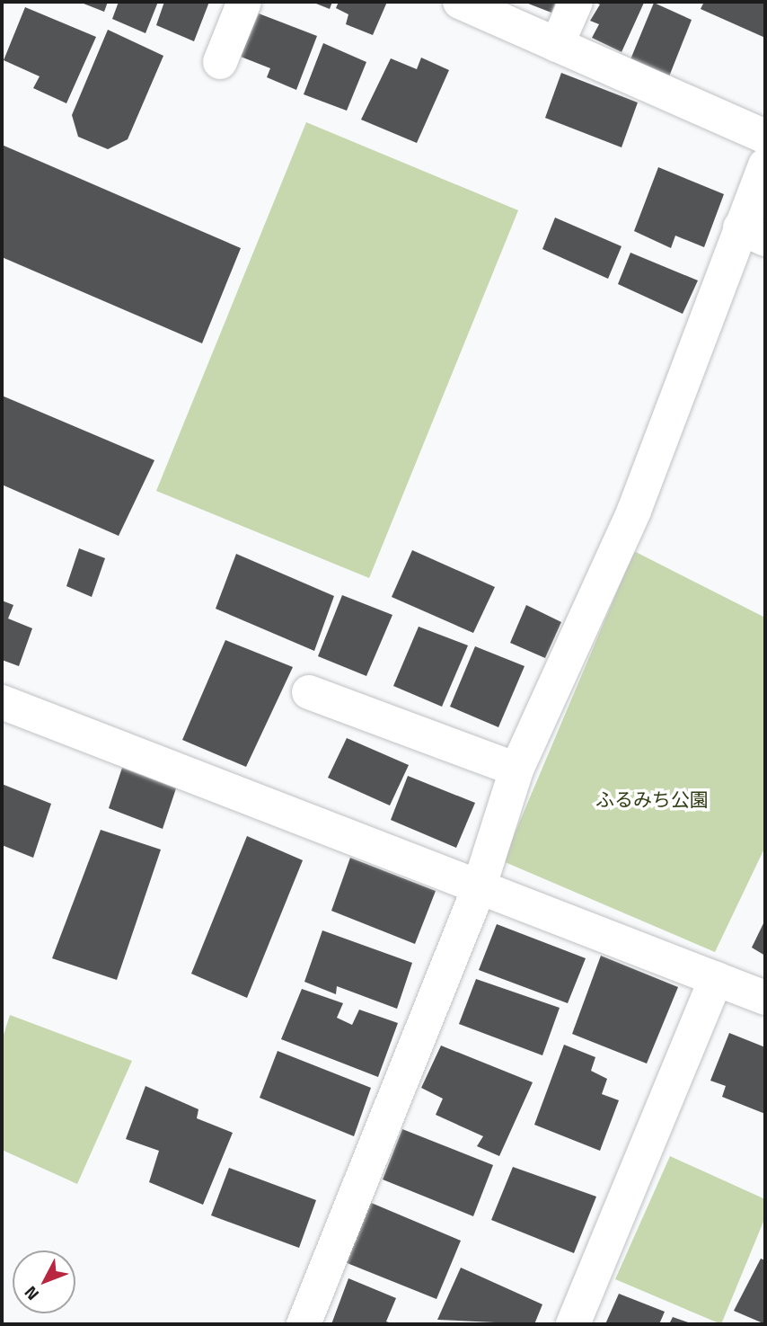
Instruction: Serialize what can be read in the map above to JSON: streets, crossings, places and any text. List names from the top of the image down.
{
  "parks": ["ふるみち公園"],
  "north": "bottom left"
}
